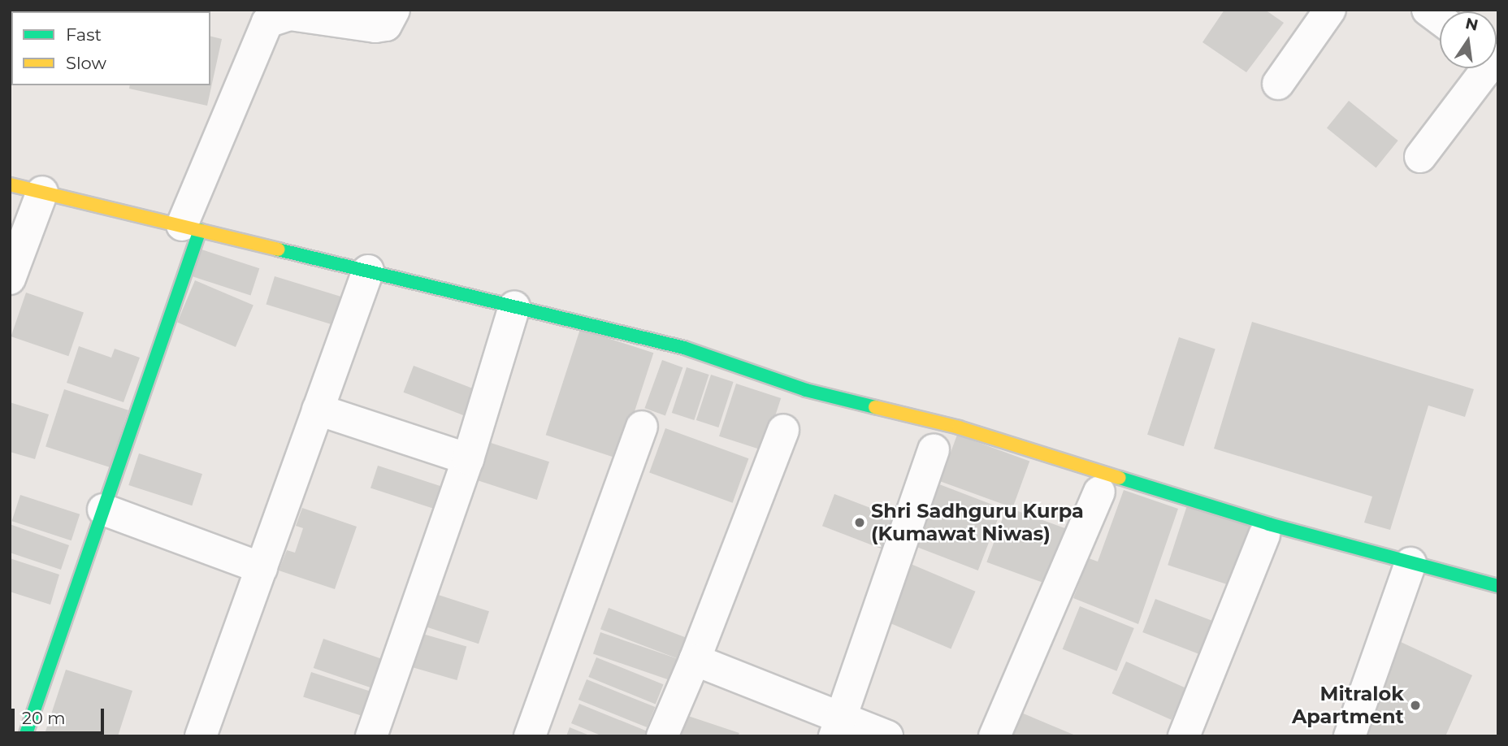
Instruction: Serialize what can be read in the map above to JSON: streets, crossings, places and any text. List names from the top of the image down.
{
  "places": ["Shri Sadhguru Kurpa (Kumawat Niwas)", "Mitralok Apartment"],
  "legend": ["Fast", "Slow"],
  "scale_bar": "20 m",
  "north": "top"
}
